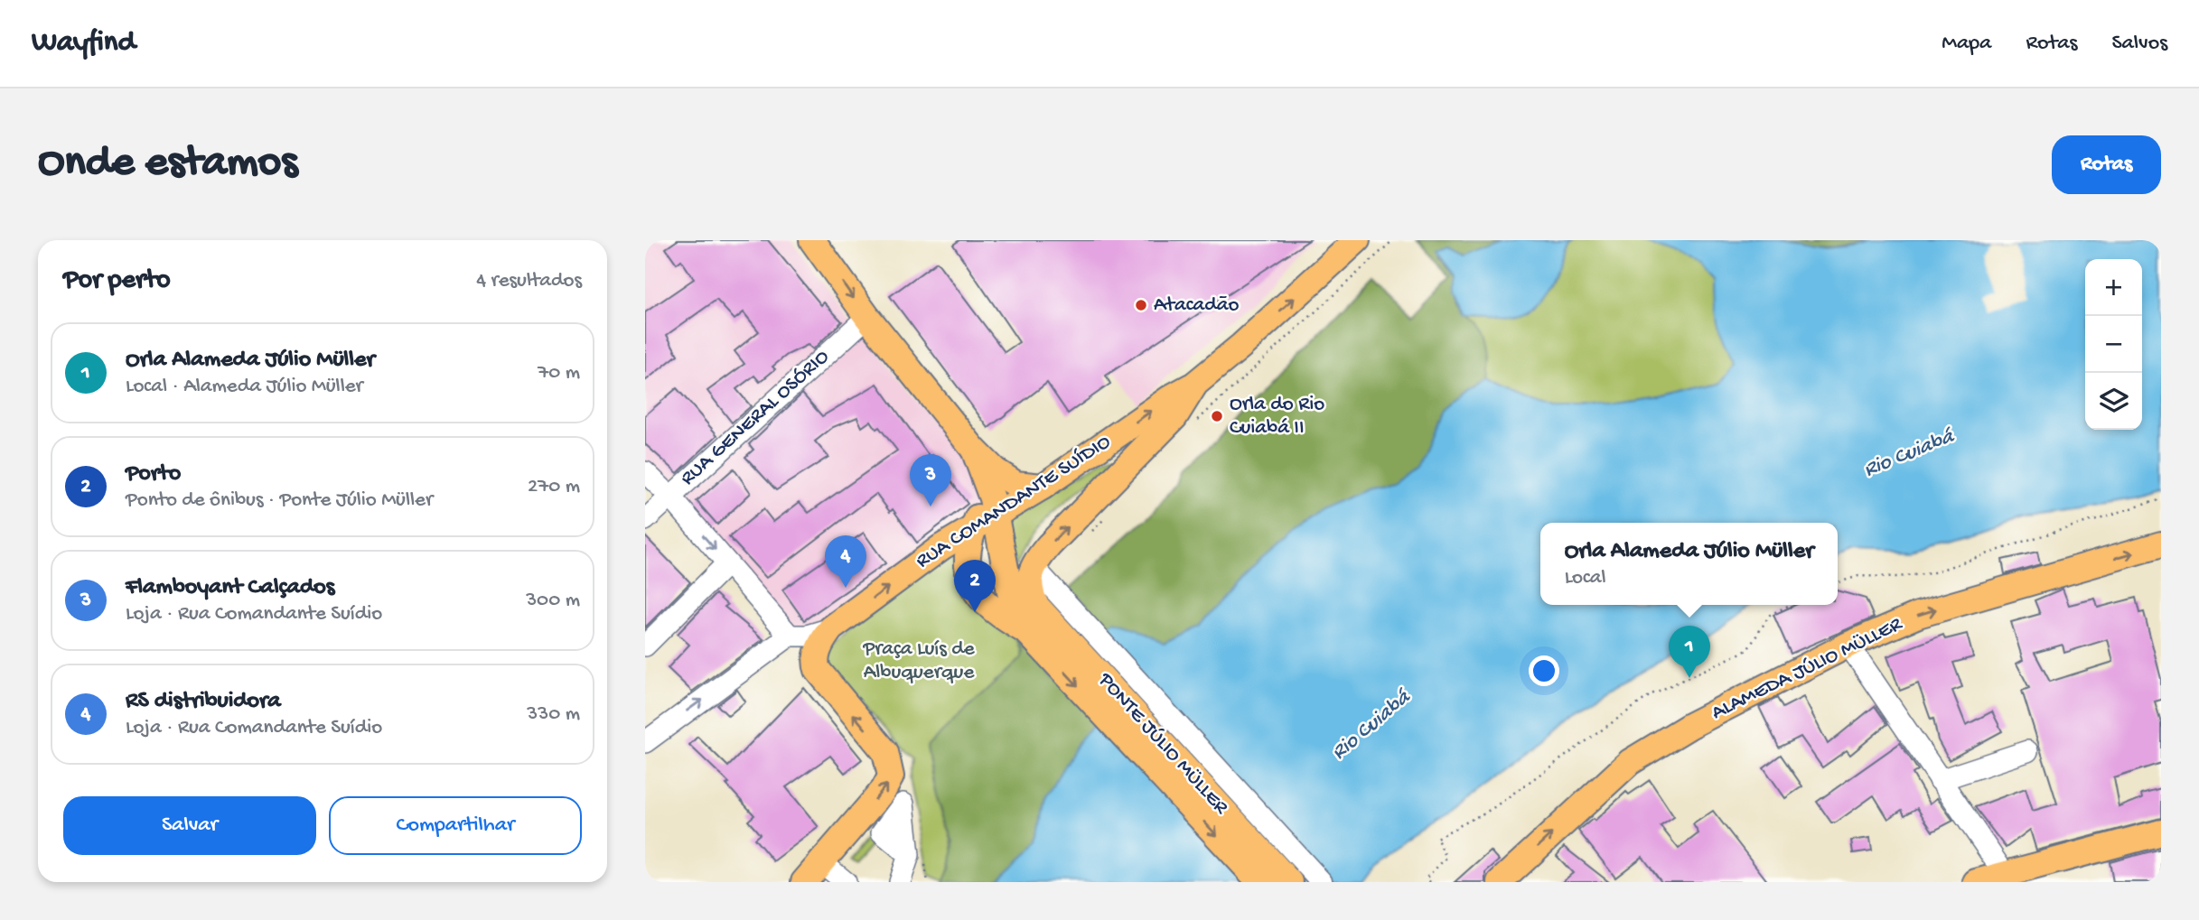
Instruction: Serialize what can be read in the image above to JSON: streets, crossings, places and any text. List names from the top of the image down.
{
  "streets": {
    "main road": ["RUA COMANDANTE SUÍDIO", "ALAMEDA JÚLIO MÜLLER", "PONTE JÚLIO MÜLLER"],
    "street": ["RUA GENERAL OSÓRIO"]
  },
  "crossings": [
    ["RUA COMANDANTE SUÍDIO", "PONTE JÚLIO MÜLLER"]
  ],
  "one_way": ["RUA COMANDANTE SUÍDIO", "ALAMEDA JÚLIO MÜLLER"],
  "water": ["Rio Cuiabá"],
  "parks": ["Praça Luís de Albuquerque"],
  "places": ["Atacadão", "Orla do Rio Cuiabá II"],
  "page": {
    "header": "Wayfind",
    "nav": ["Mapa", "Rotas", "Salvos"],
    "buttons": [
      "Rotas",
      ["Salvar", "Compartilhar"]
    ],
    "title": "Onde estamos",
    "heading": ["Por perto", "4 resultados"],
    "map_buttons": ["+", "−"],
    "list": [
      {
        "mark": "1",
        "name": "Orla Alameda Júlio Müller",
        "note": "Local · Alameda Júlio Müller",
        "value": "70 m"
      },
      {
        "mark": "2",
        "name": "Porto",
        "note": "Ponto de ônibus · Ponte Júlio Müller",
        "value": "270 m"
      },
      {
        "mark": "3",
        "name": "Flamboyant Calçados",
        "note": "Loja · Rua Comandante Suídio",
        "value": "300 m"
      },
      {
        "mark": "4",
        "name": "RS distribuidora",
        "note": "Loja · Rua Comandante Suídio",
        "value": "330 m"
      }
    ],
    "pins": [
      "3",
      "4",
      "2",
      "1"
    ],
    "popup": ["Orla Alameda Júlio Müller", "Local"]
  }
}
